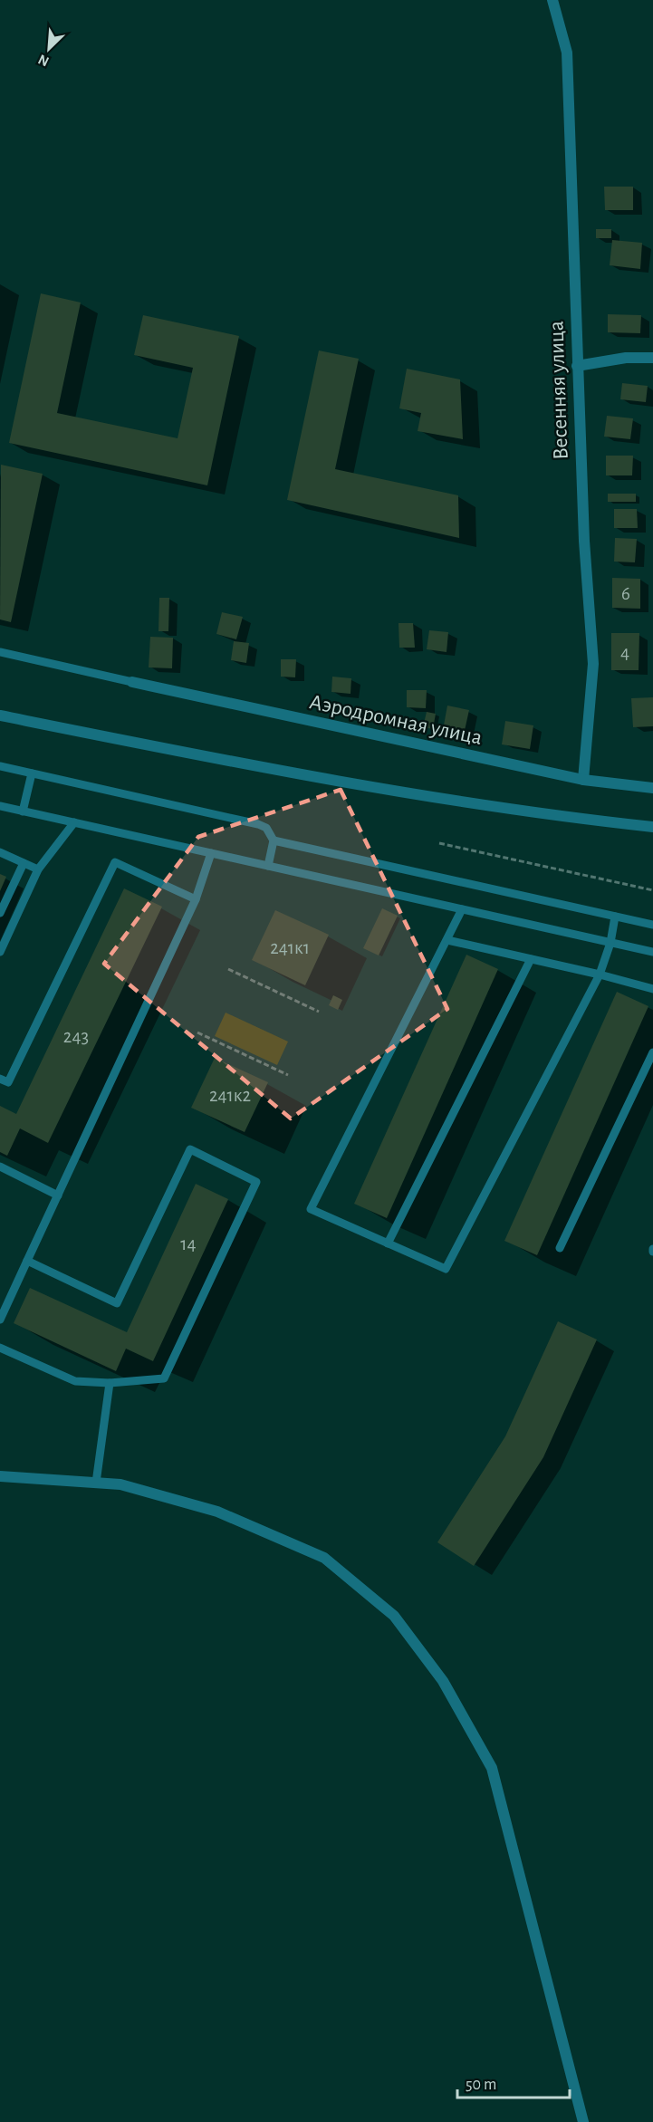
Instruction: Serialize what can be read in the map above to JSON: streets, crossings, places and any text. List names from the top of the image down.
{
  "streets": {
    "street": ["Весенняя улица", "Аэродромная улица"]
  },
  "crossings": [
    ["Весенняя улица", "Аэродромная улица"]
  ],
  "house_numbers": [
    "6",
    "4",
    "241к1",
    "243",
    "241к2",
    "14"
  ],
  "scale_bar": "50 m",
  "north": "bottom left"
}
